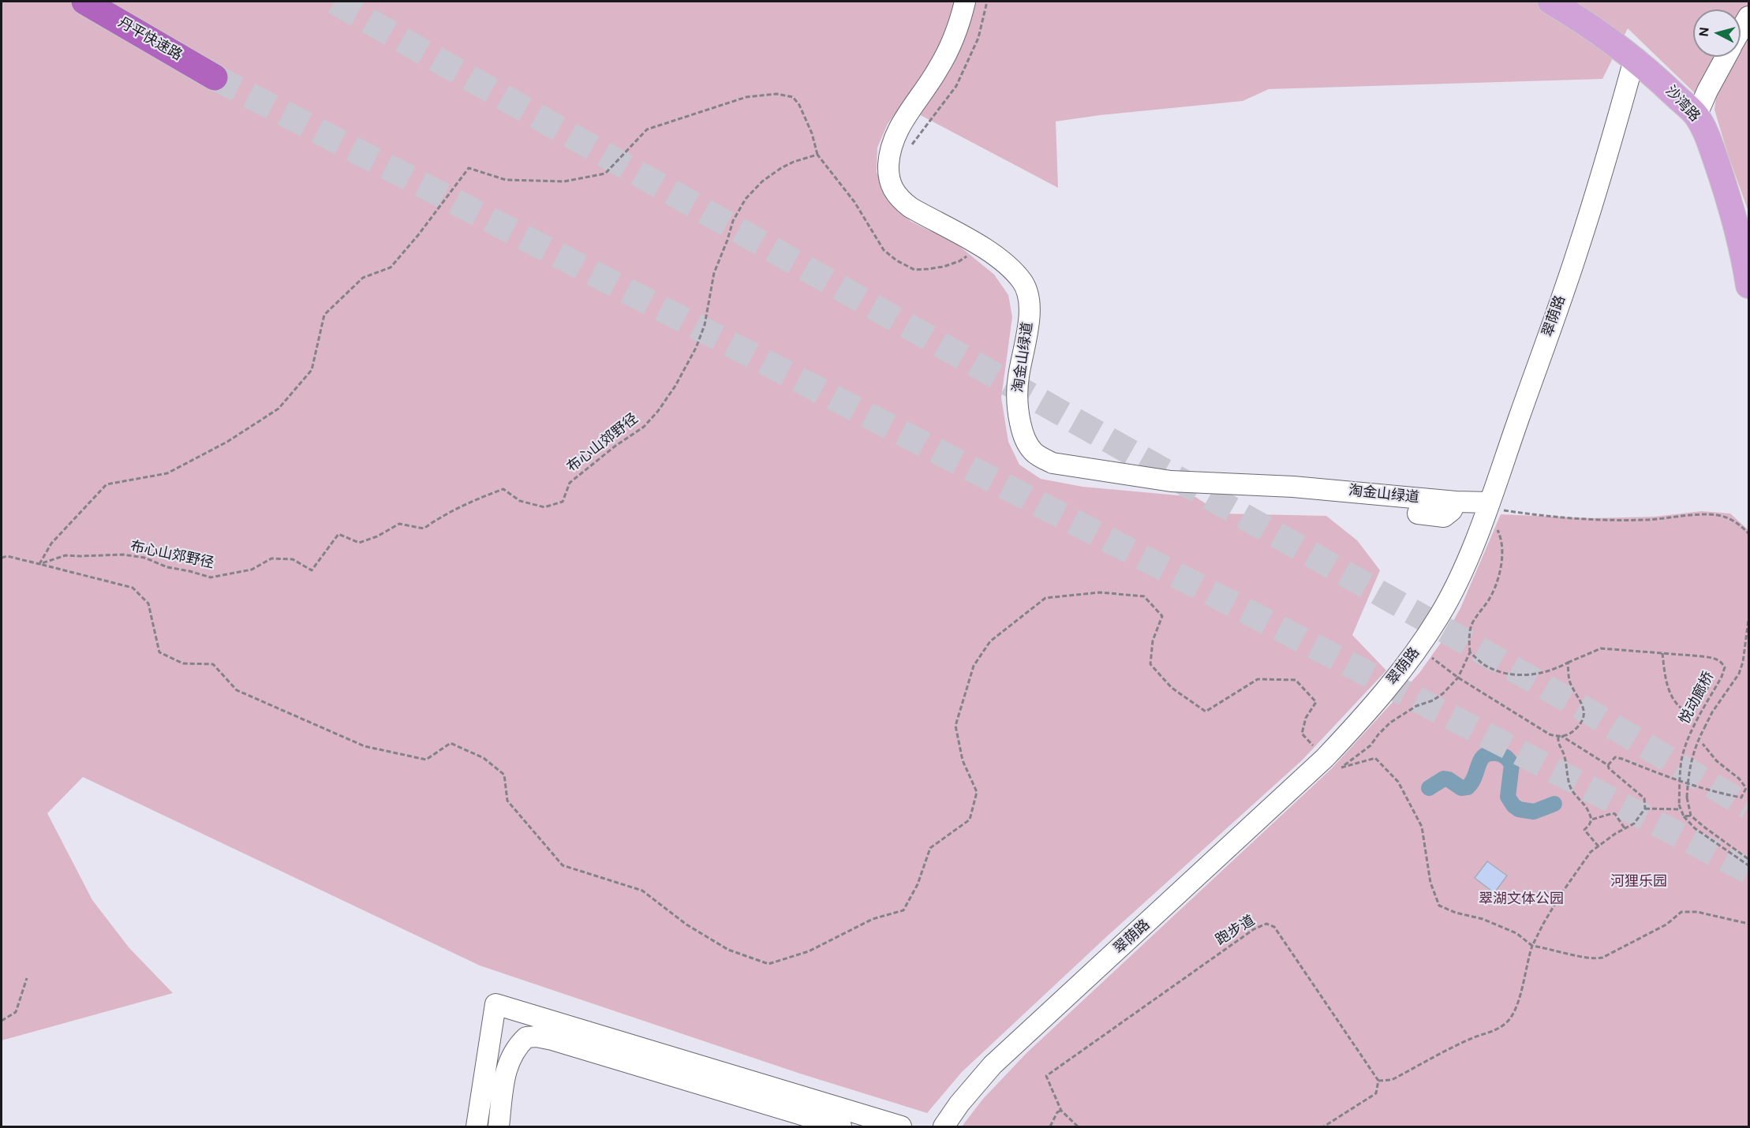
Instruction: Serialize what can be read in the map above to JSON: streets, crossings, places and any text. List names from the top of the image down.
{
  "streets": {
    "highway": ["丹平快速路"],
    "main road": ["沙湾路"],
    "street": ["翠荫路", "淘金山绿道"],
    "path": ["布心山郊野径", "悦动廊桥", "跑步道"]
  },
  "crossings": [
    ["沙湾路", "翠荫路"],
    ["翠荫路", "淘金山绿道"]
  ],
  "parks": ["河狸乐园", "翠湖文体公园"],
  "north": "left"
}
